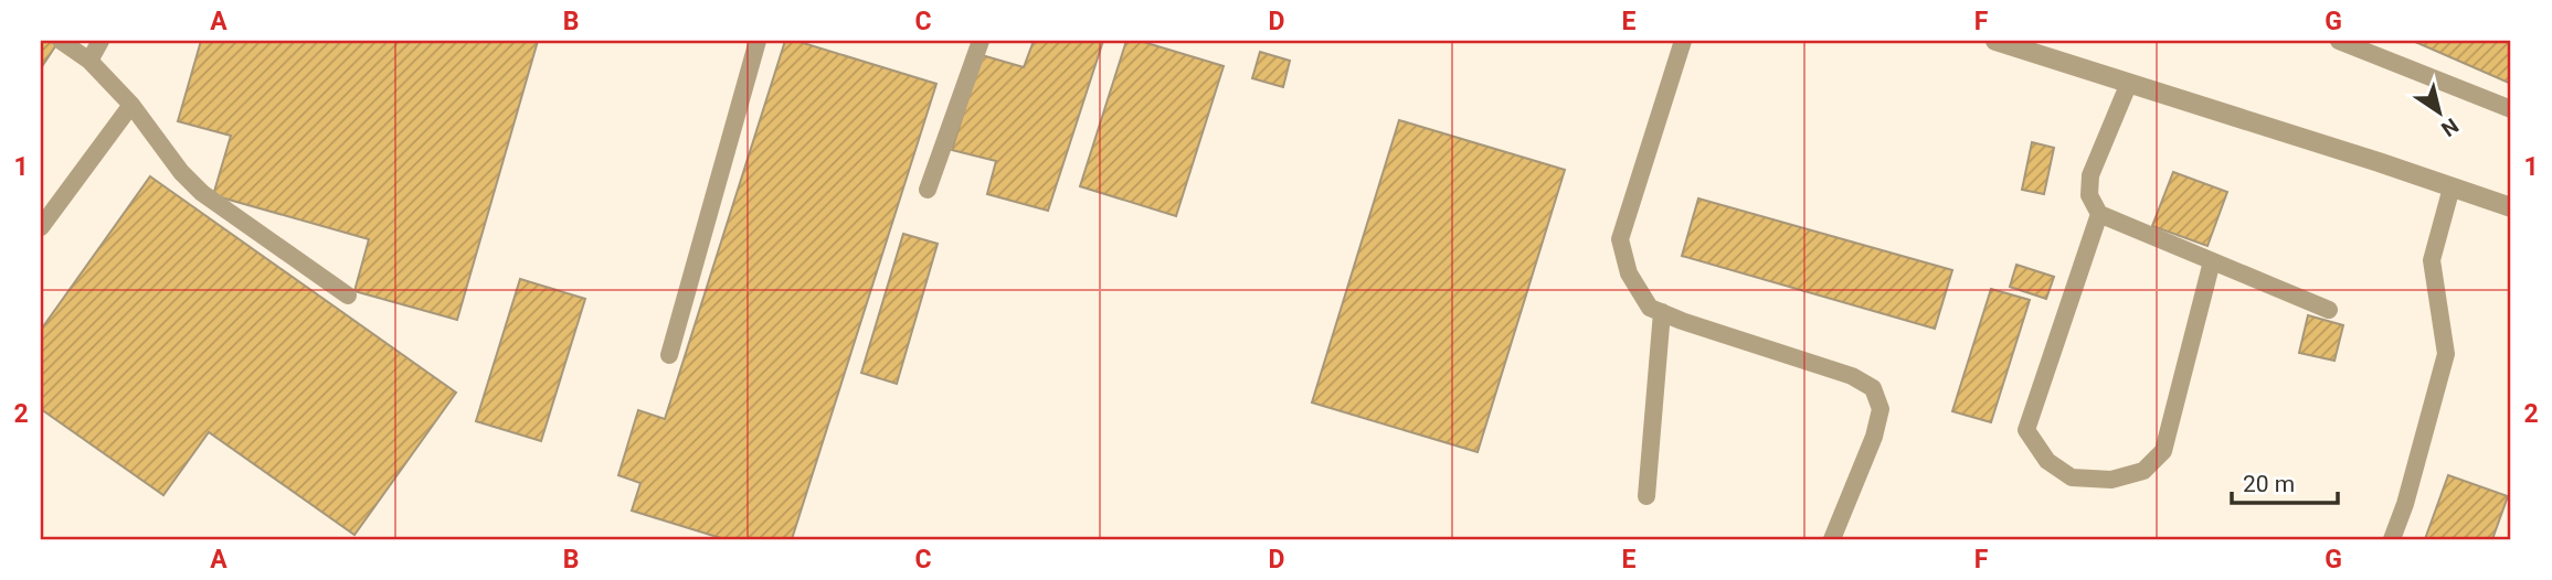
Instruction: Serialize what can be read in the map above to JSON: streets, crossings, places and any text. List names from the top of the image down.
{
  "scale_bar": "20 m",
  "north": "bottom right",
  "grid": {
    "columns": [
      "A",
      "B",
      "C",
      "D",
      "E",
      "F",
      "G"
    ],
    "rows": ["1", "2"]
  }
}
